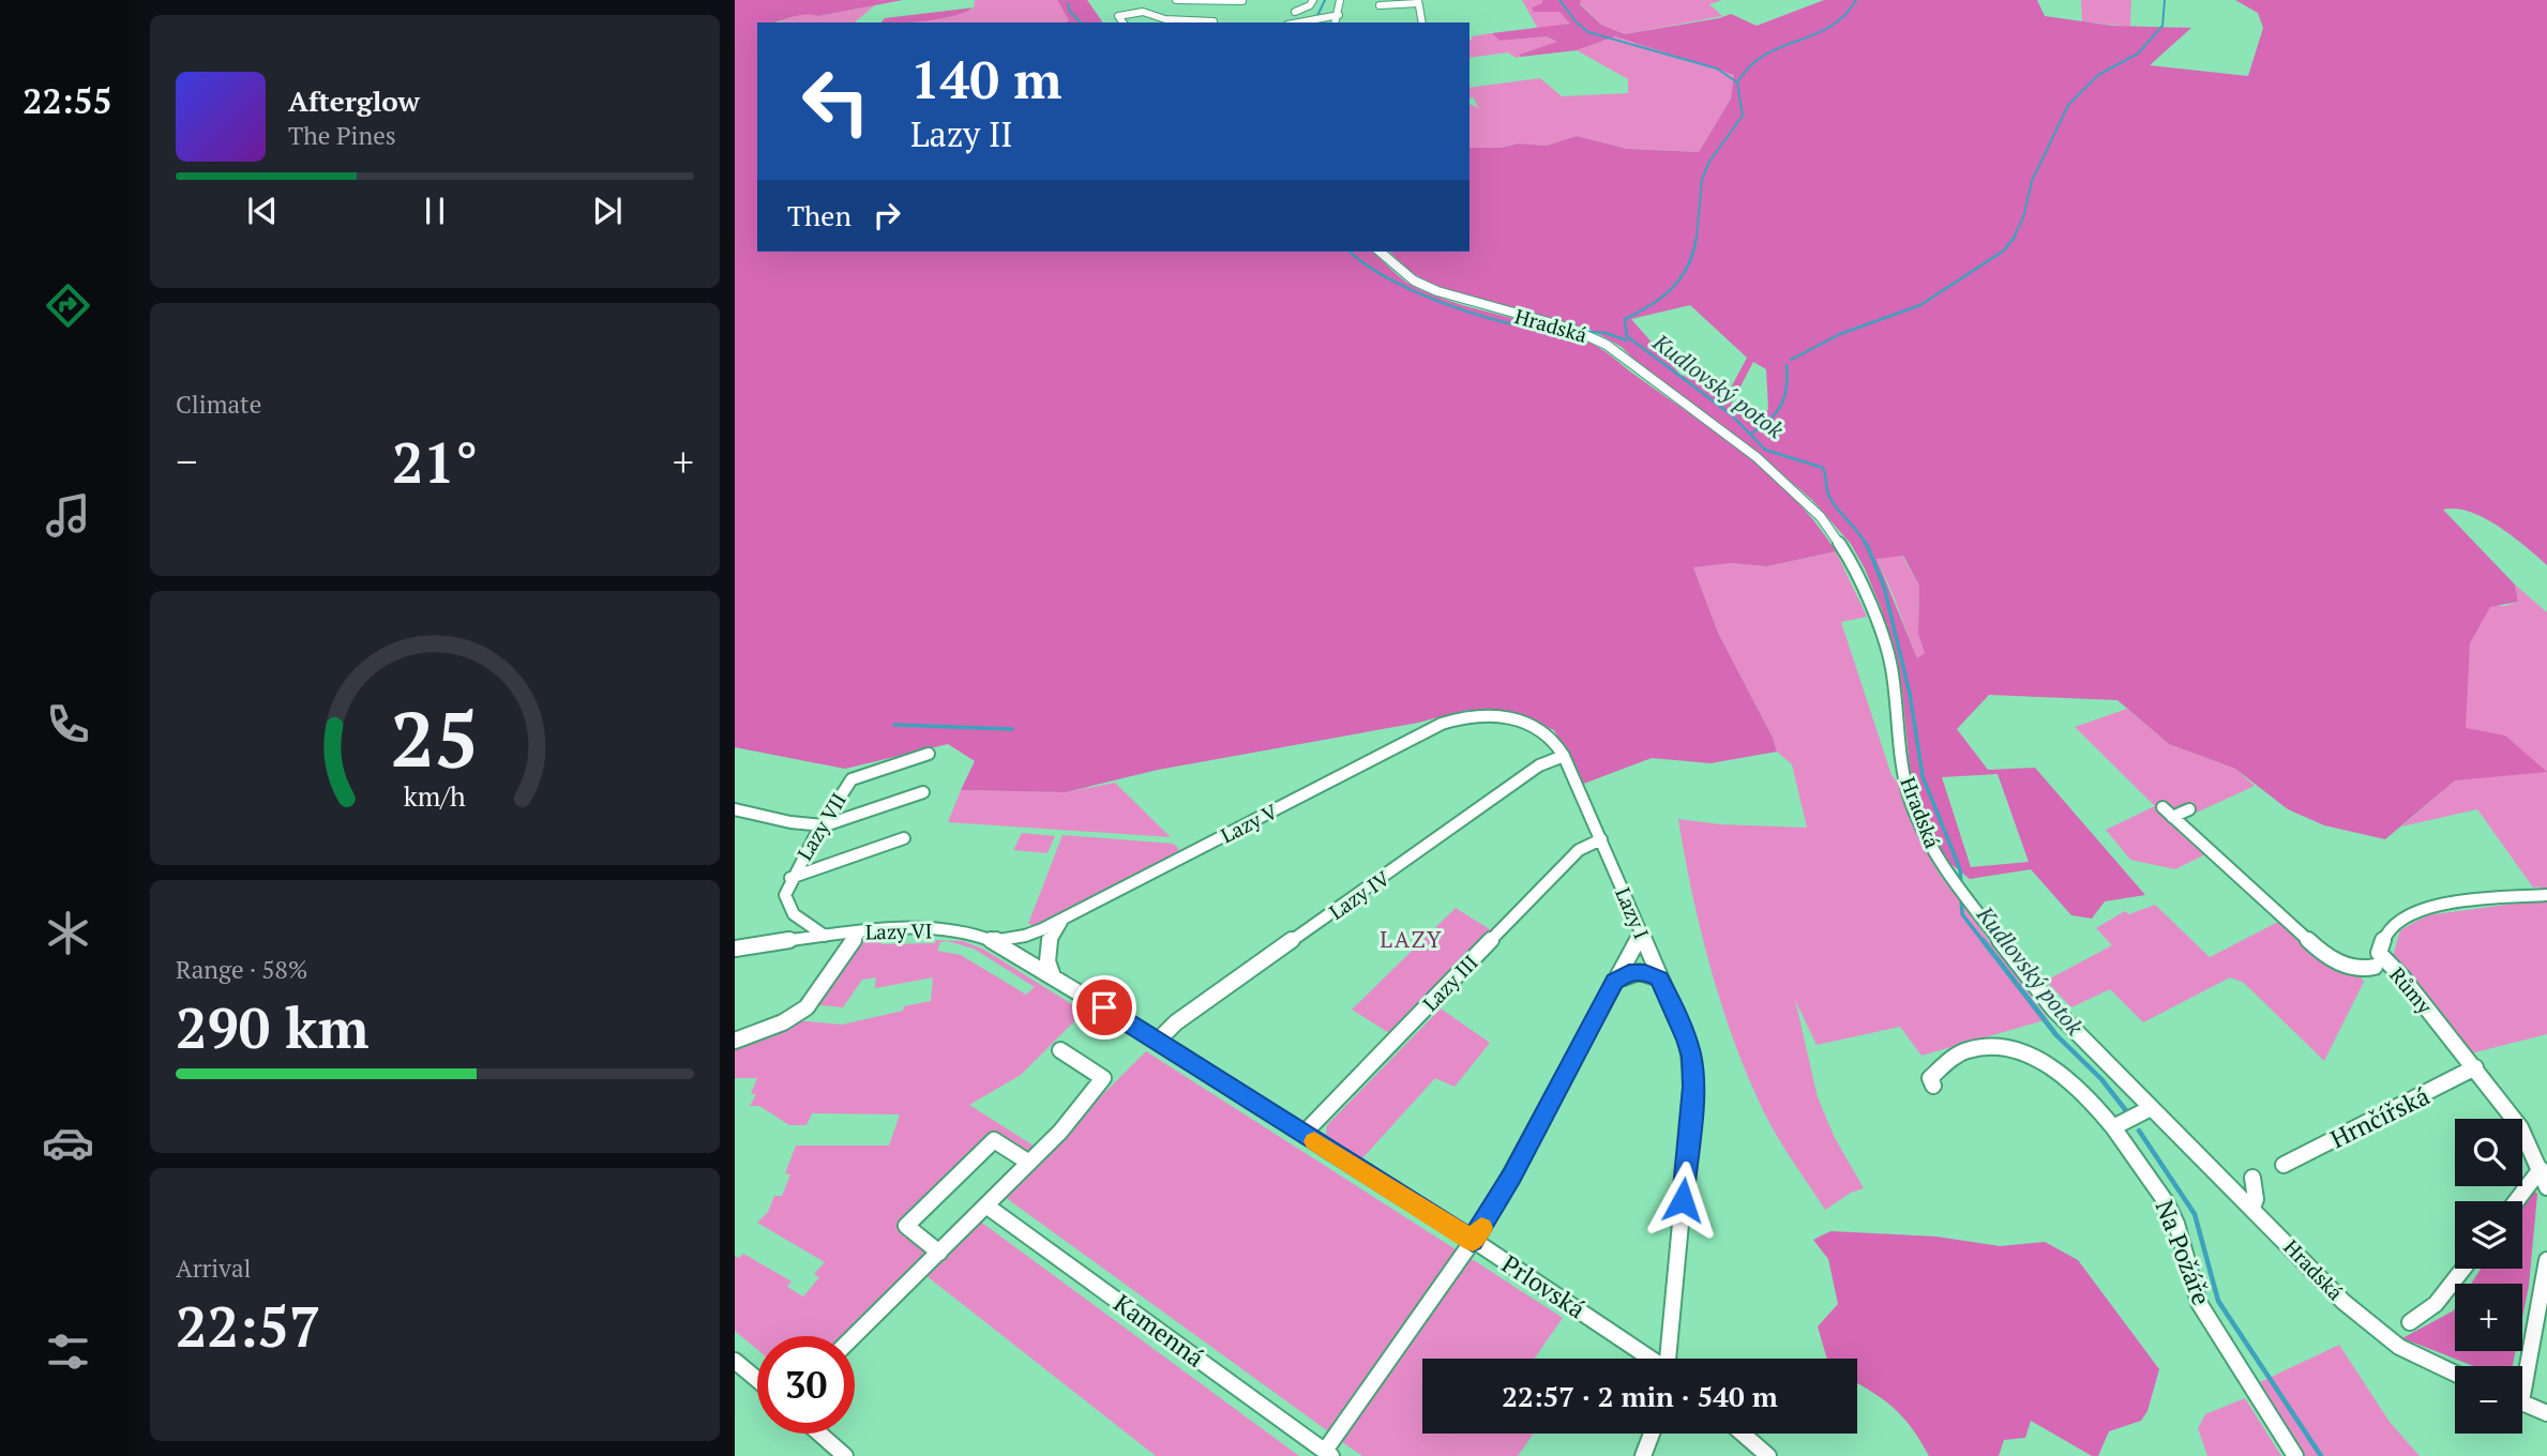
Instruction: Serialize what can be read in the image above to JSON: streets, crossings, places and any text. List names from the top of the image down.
{
  "streets": {
    "street": [
      "Hradská",
      "Lazy V",
      "Lazy VII",
      "Lazy IV",
      "Lazy I",
      "Lazy VI",
      "Lazy III",
      "Růmy",
      "Hrnčířská",
      "Na Požáře",
      "Prlovská",
      "Kamenná"
    ]
  },
  "crossings": [
    ["Hradská", "Na Požáře"],
    ["Lazy V", "Lazy I"],
    ["Lazy V", "Lazy VI"],
    ["Lazy VII", "Lazy VI"],
    ["Lazy IV", "Lazy I"],
    ["Lazy IV", "Prlovská"],
    ["Lazy I", "Lazy III"],
    ["Lazy VI", "Prlovská"],
    ["Lazy III", "Prlovská"],
    ["Růmy", "Hrnčířská"]
  ],
  "districts": ["LAZY"],
  "water": ["Kudlovský potok"],
  "page": {
    "tabs": "22:55",
    "turn": ["140 m", "Lazy II"],
    "song": ["Afterglow", "The Pines"],
    "then": "Then",
    "tile": [
      "Climate",
      ["Range · 58%", "290 km"],
      ["Arrival", "22:57"]
    ],
    "heat": ["−", "21°", "+"],
    "map_buttons": ["+", "−"],
    "limit": "30",
    "trip": "22:57 · 2 min · 540 m",
    "gauge": ["25", "km/h"]
  }
}
